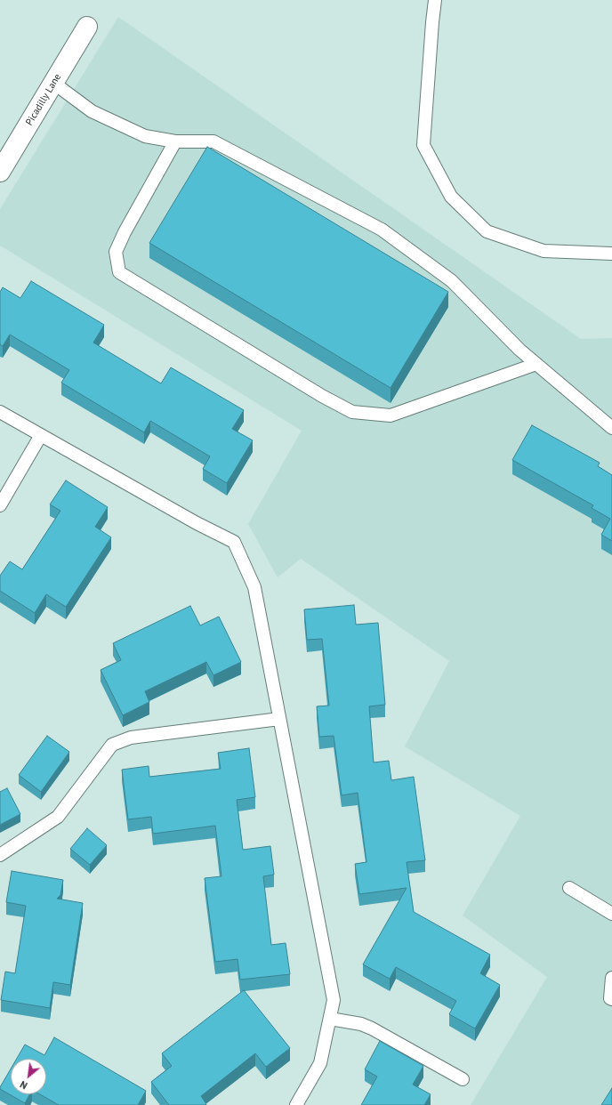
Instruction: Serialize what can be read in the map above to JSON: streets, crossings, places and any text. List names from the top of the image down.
{
  "streets": {
    "street": ["Picadilly Lane"]
  },
  "north": "bottom left"
}
